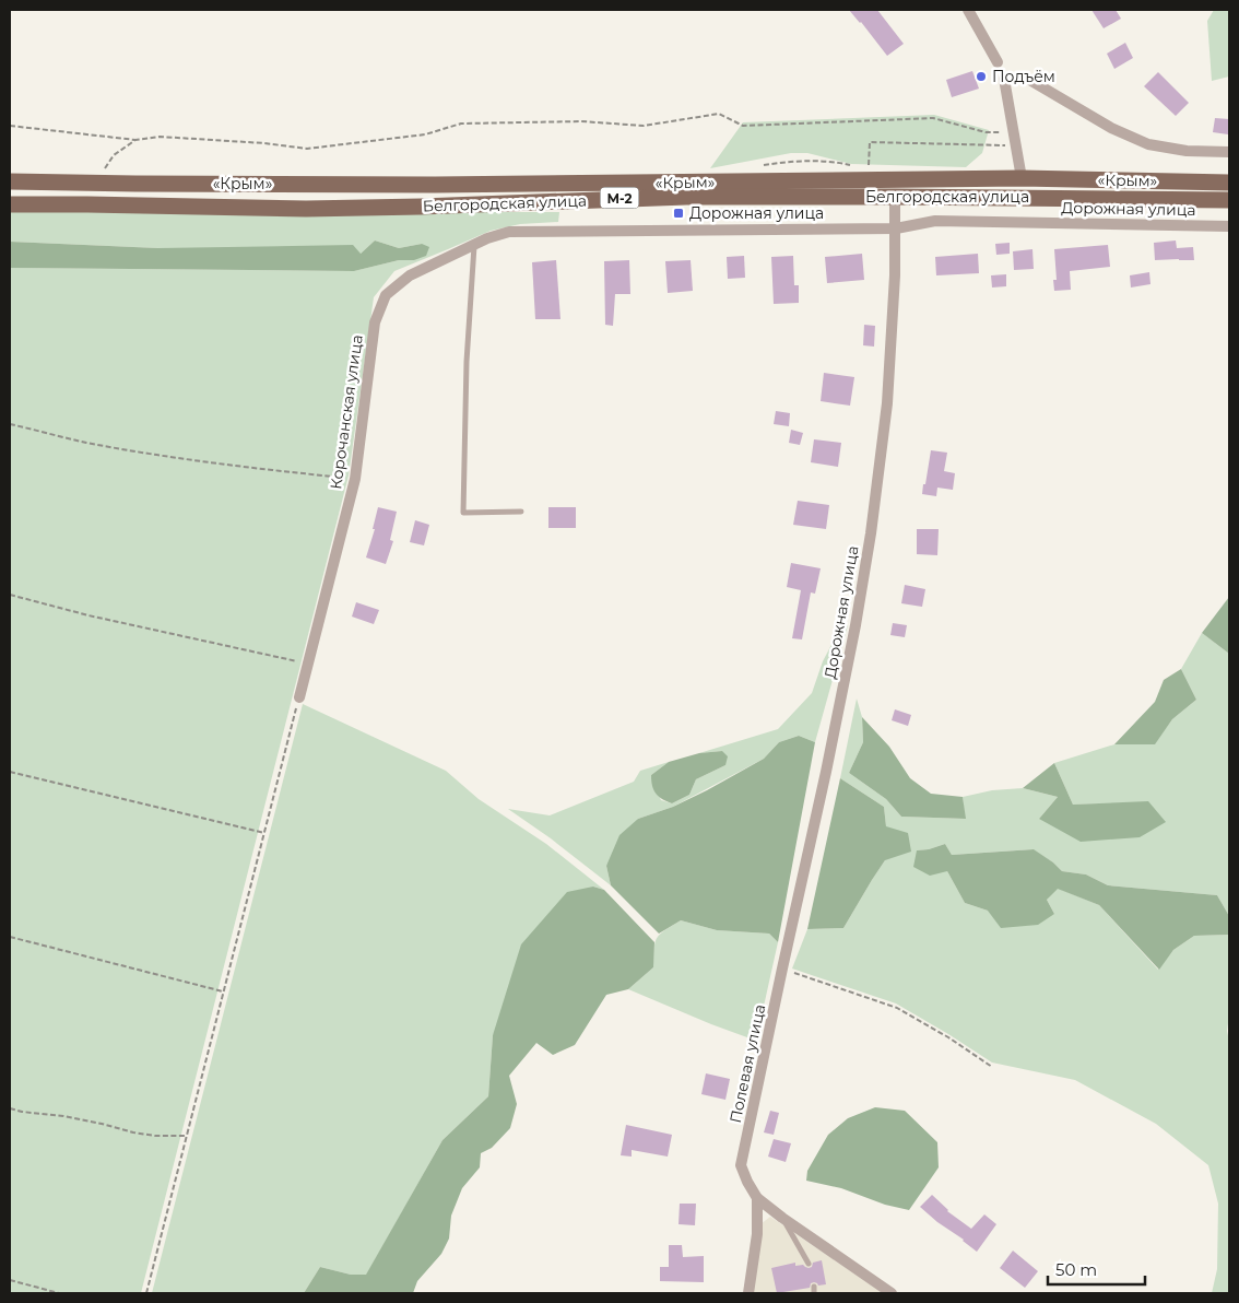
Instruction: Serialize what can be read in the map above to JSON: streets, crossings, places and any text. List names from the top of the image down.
{
  "streets": {
    "main road": ["«Крым»", "Белгородская улица", "М-2"],
    "street": ["Дорожная улица", "Корочанская улица", "Полевая улица"]
  },
  "crossings": [
    ["Белгородская улица", "Дорожная улица"],
    ["Дорожная улица", "Корочанская улица"],
    ["Дорожная улица", "Полевая улица"]
  ],
  "places": {
    "other": ["Подъём"],
    "transit": ["Дорожная улица"]
  },
  "scale_bar": "50 m"
}
